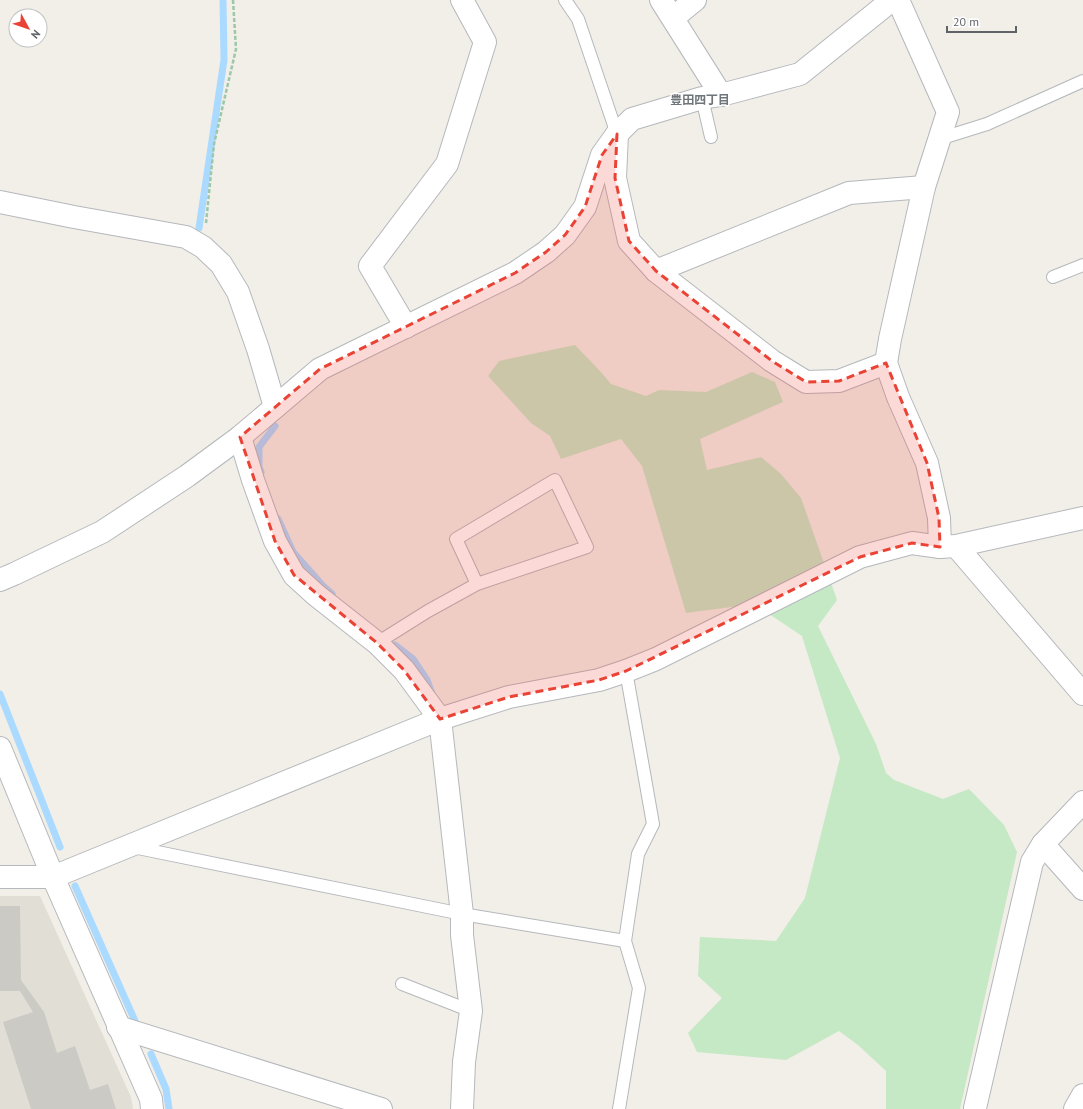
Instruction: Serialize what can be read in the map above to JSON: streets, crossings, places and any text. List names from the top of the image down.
{
  "districts": ["豊田四丁目"],
  "scale_bar": "20 m",
  "north": "bottom right"
}
